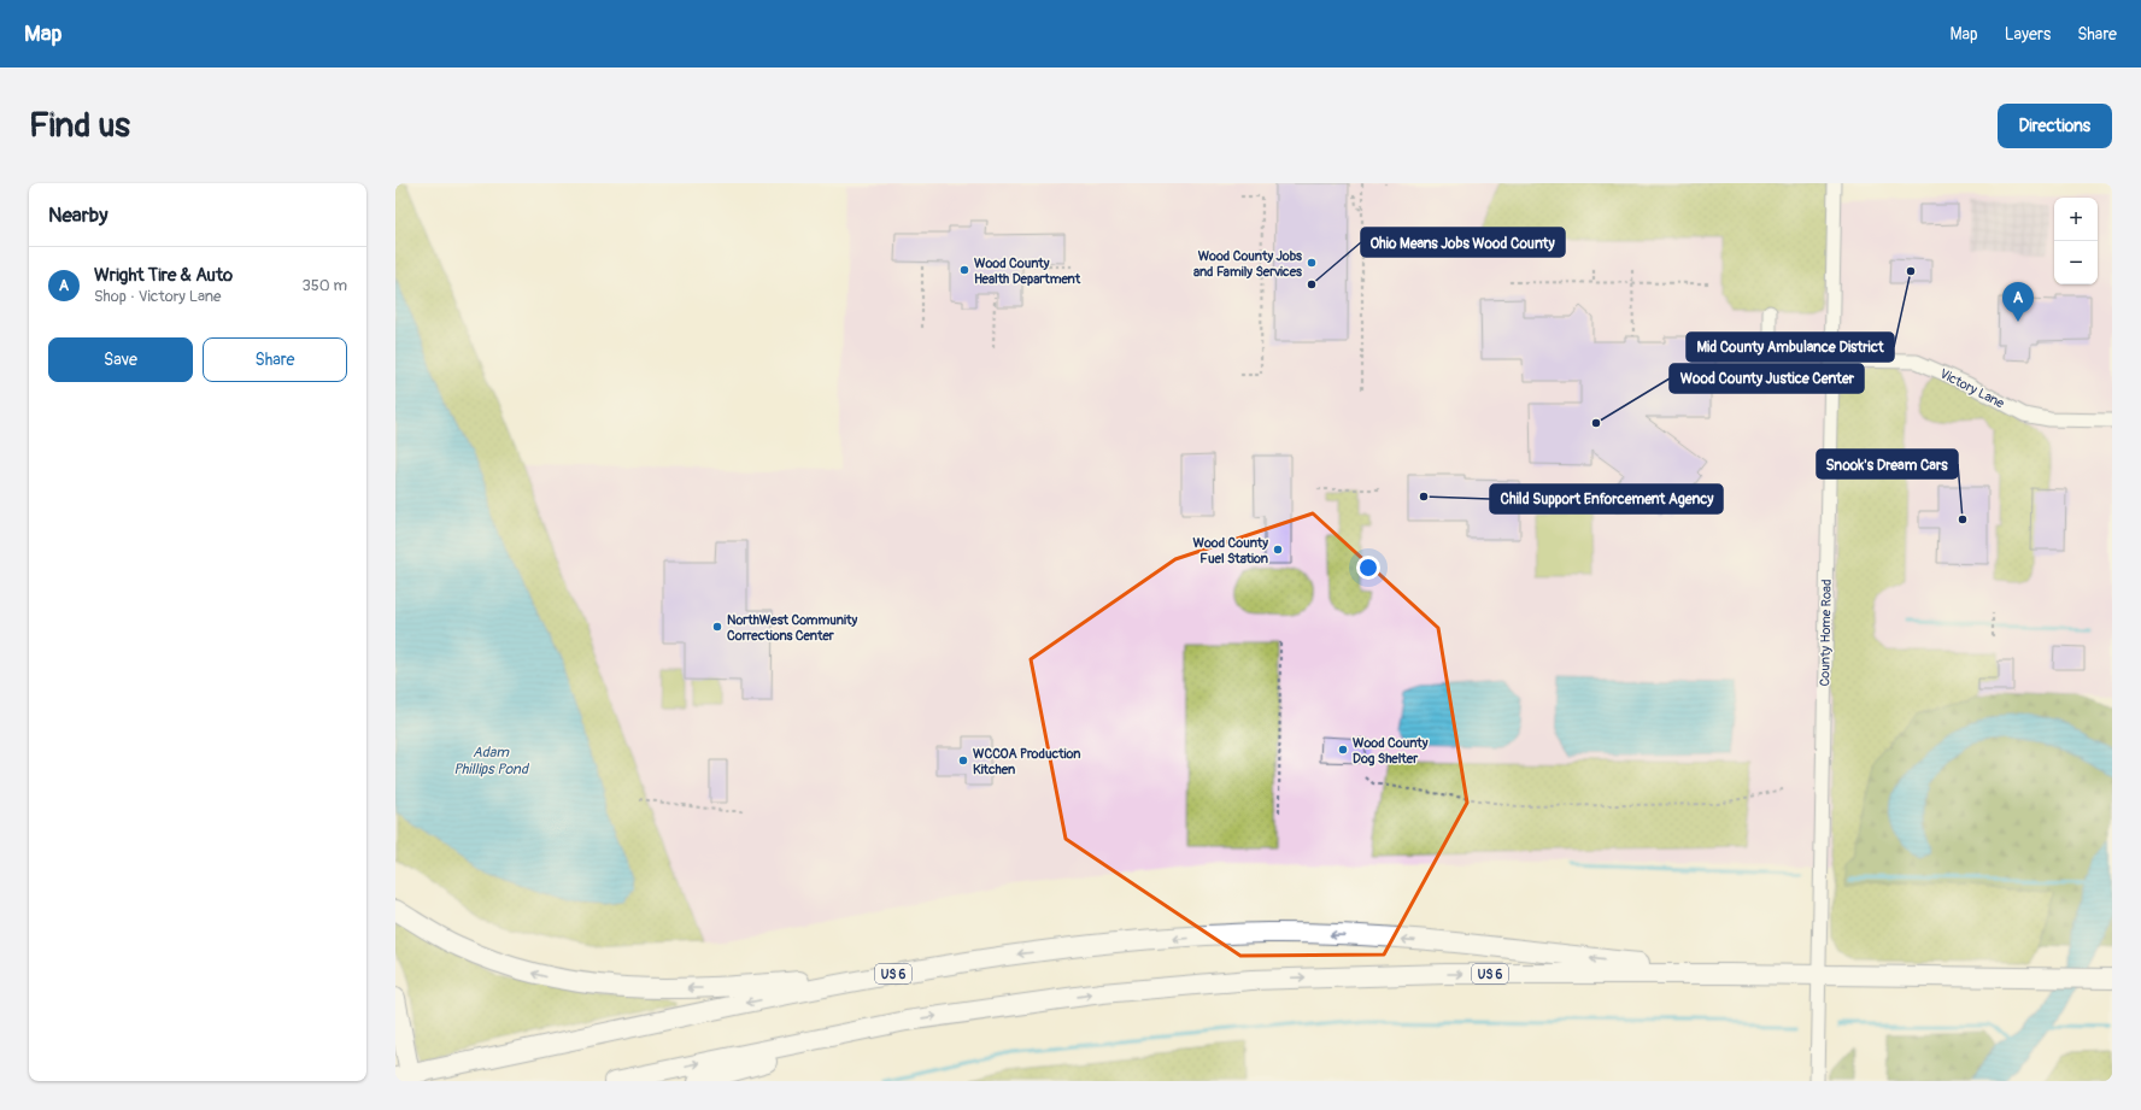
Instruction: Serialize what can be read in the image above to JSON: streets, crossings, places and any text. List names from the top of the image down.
{
  "streets": {
    "highway": ["US 6"],
    "street": ["Victory Lane", "County Home Road"]
  },
  "crossings": [
    ["Victory Lane", "County Home Road"],
    ["County Home Road", "US 6"]
  ],
  "water": ["Adam Phillips Pond"],
  "places": [
    "Wood County Jobs and Family Services",
    "Wood County Health Department",
    "Mid County Ambulance District",
    "Ohio Means Jobs Wood County",
    "Wood County Justice Center",
    "Child Support Enforcement Agency",
    "Snook's Dream Cars",
    "Wood County Fuel Station",
    "NorthWest Community Corrections Center",
    "Wood County Dog Shelter",
    "WCCOA Production Kitchen"
  ],
  "page": {
    "header": "Map",
    "nav": ["Map", "Layers", "Share"],
    "buttons": [
      "Directions",
      ["Save", "Share"]
    ],
    "title": "Find us",
    "heading": "Nearby",
    "map_buttons": ["+", "−"],
    "list": [
      {
        "mark": "A",
        "name": "Wright Tire & Auto",
        "note": "Shop · Victory Lane",
        "value": "350 m"
      }
    ],
    "pins": "A"
  }
}
